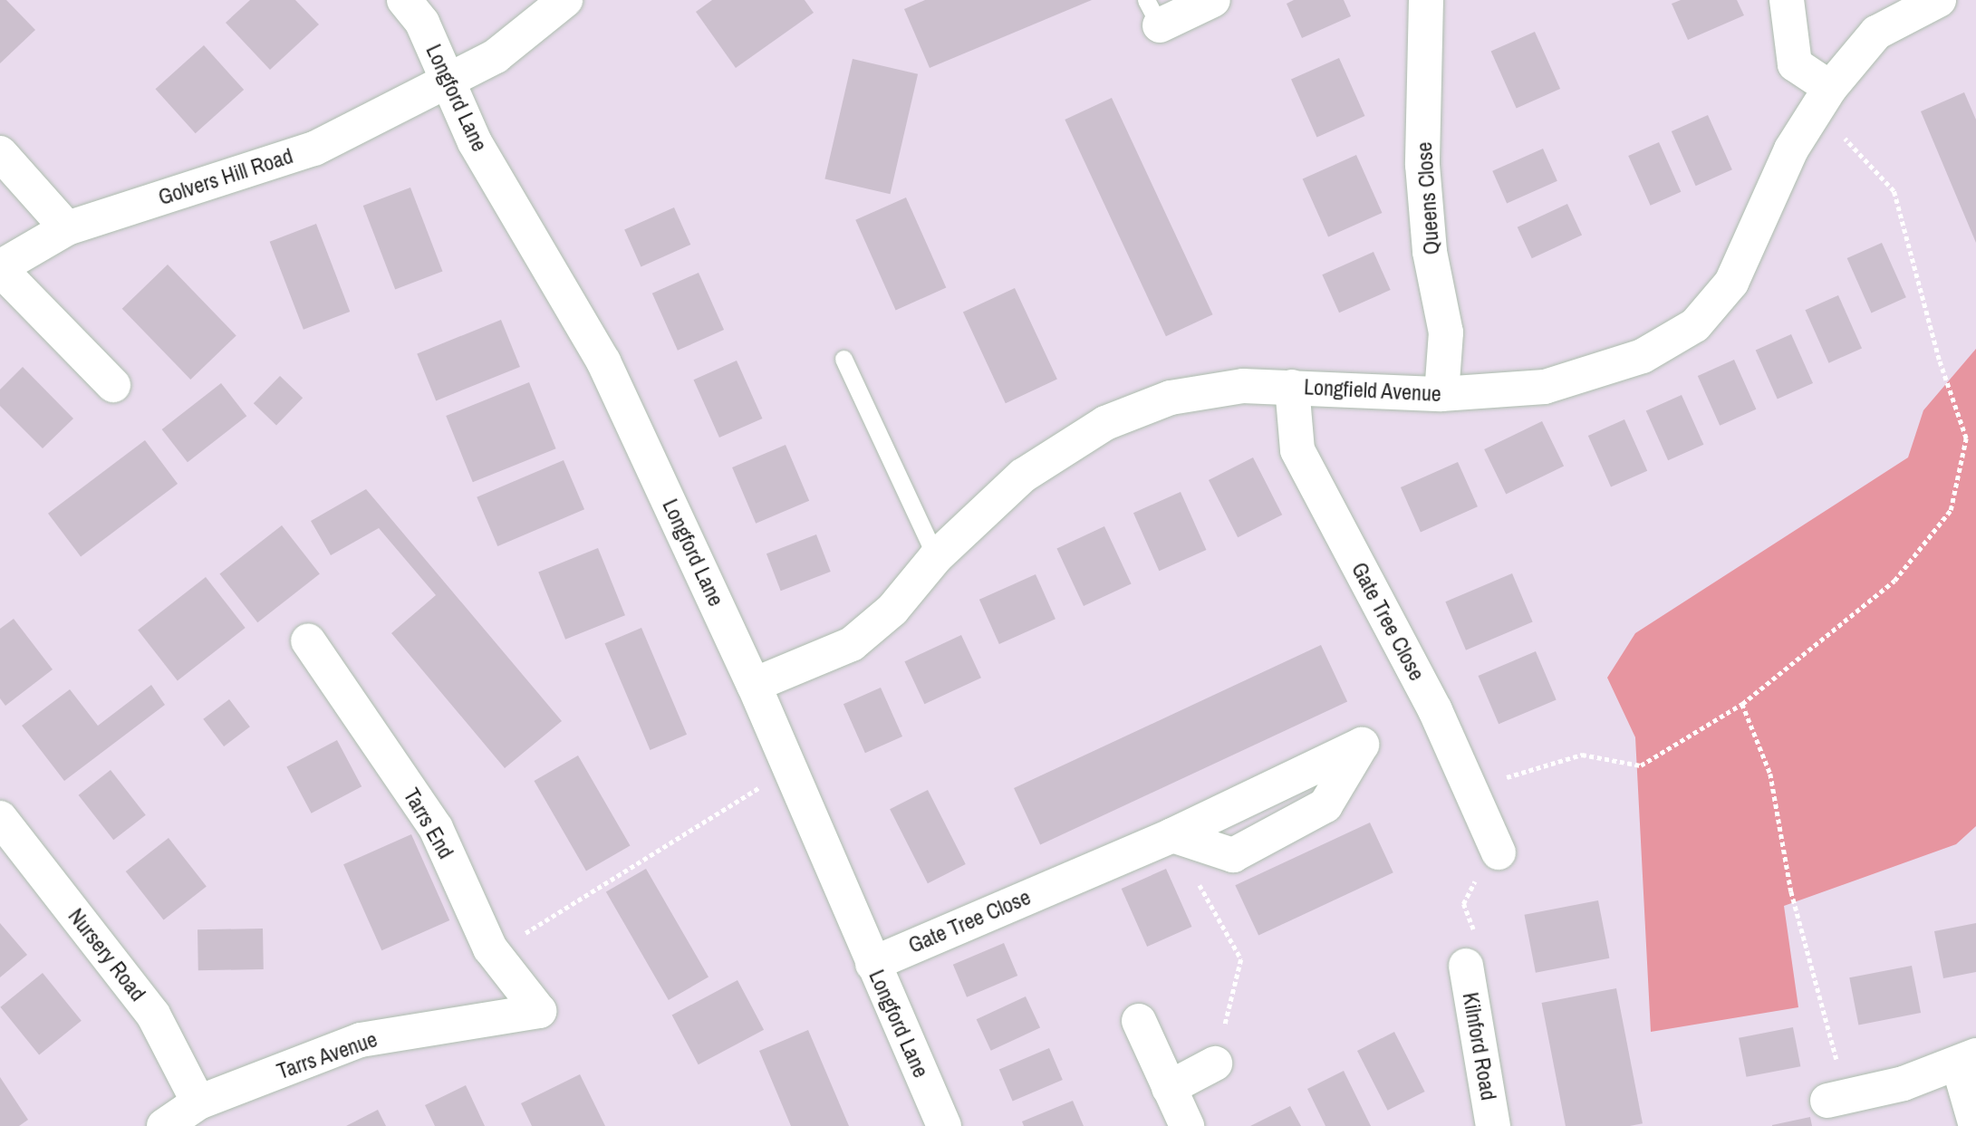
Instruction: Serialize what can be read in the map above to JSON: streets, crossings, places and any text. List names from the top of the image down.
{
  "streets": {
    "street": [
      "Longford Lane",
      "Golvers Hill Road",
      "Queens Close",
      "Longfield Avenue",
      "Gate Tree Close",
      "Tarrs End",
      "Nursery Road",
      "Kilnford Road",
      "Tarrs Avenue"
    ]
  },
  "crossings": [
    ["Longford Lane", "Golvers Hill Road"],
    ["Longford Lane", "Longfield Avenue"],
    ["Longford Lane", "Gate Tree Close"],
    ["Queens Close", "Longfield Avenue"],
    ["Longfield Avenue", "Gate Tree Close"],
    ["Tarrs End", "Tarrs Avenue"],
    ["Nursery Road", "Tarrs Avenue"]
  ]
}
